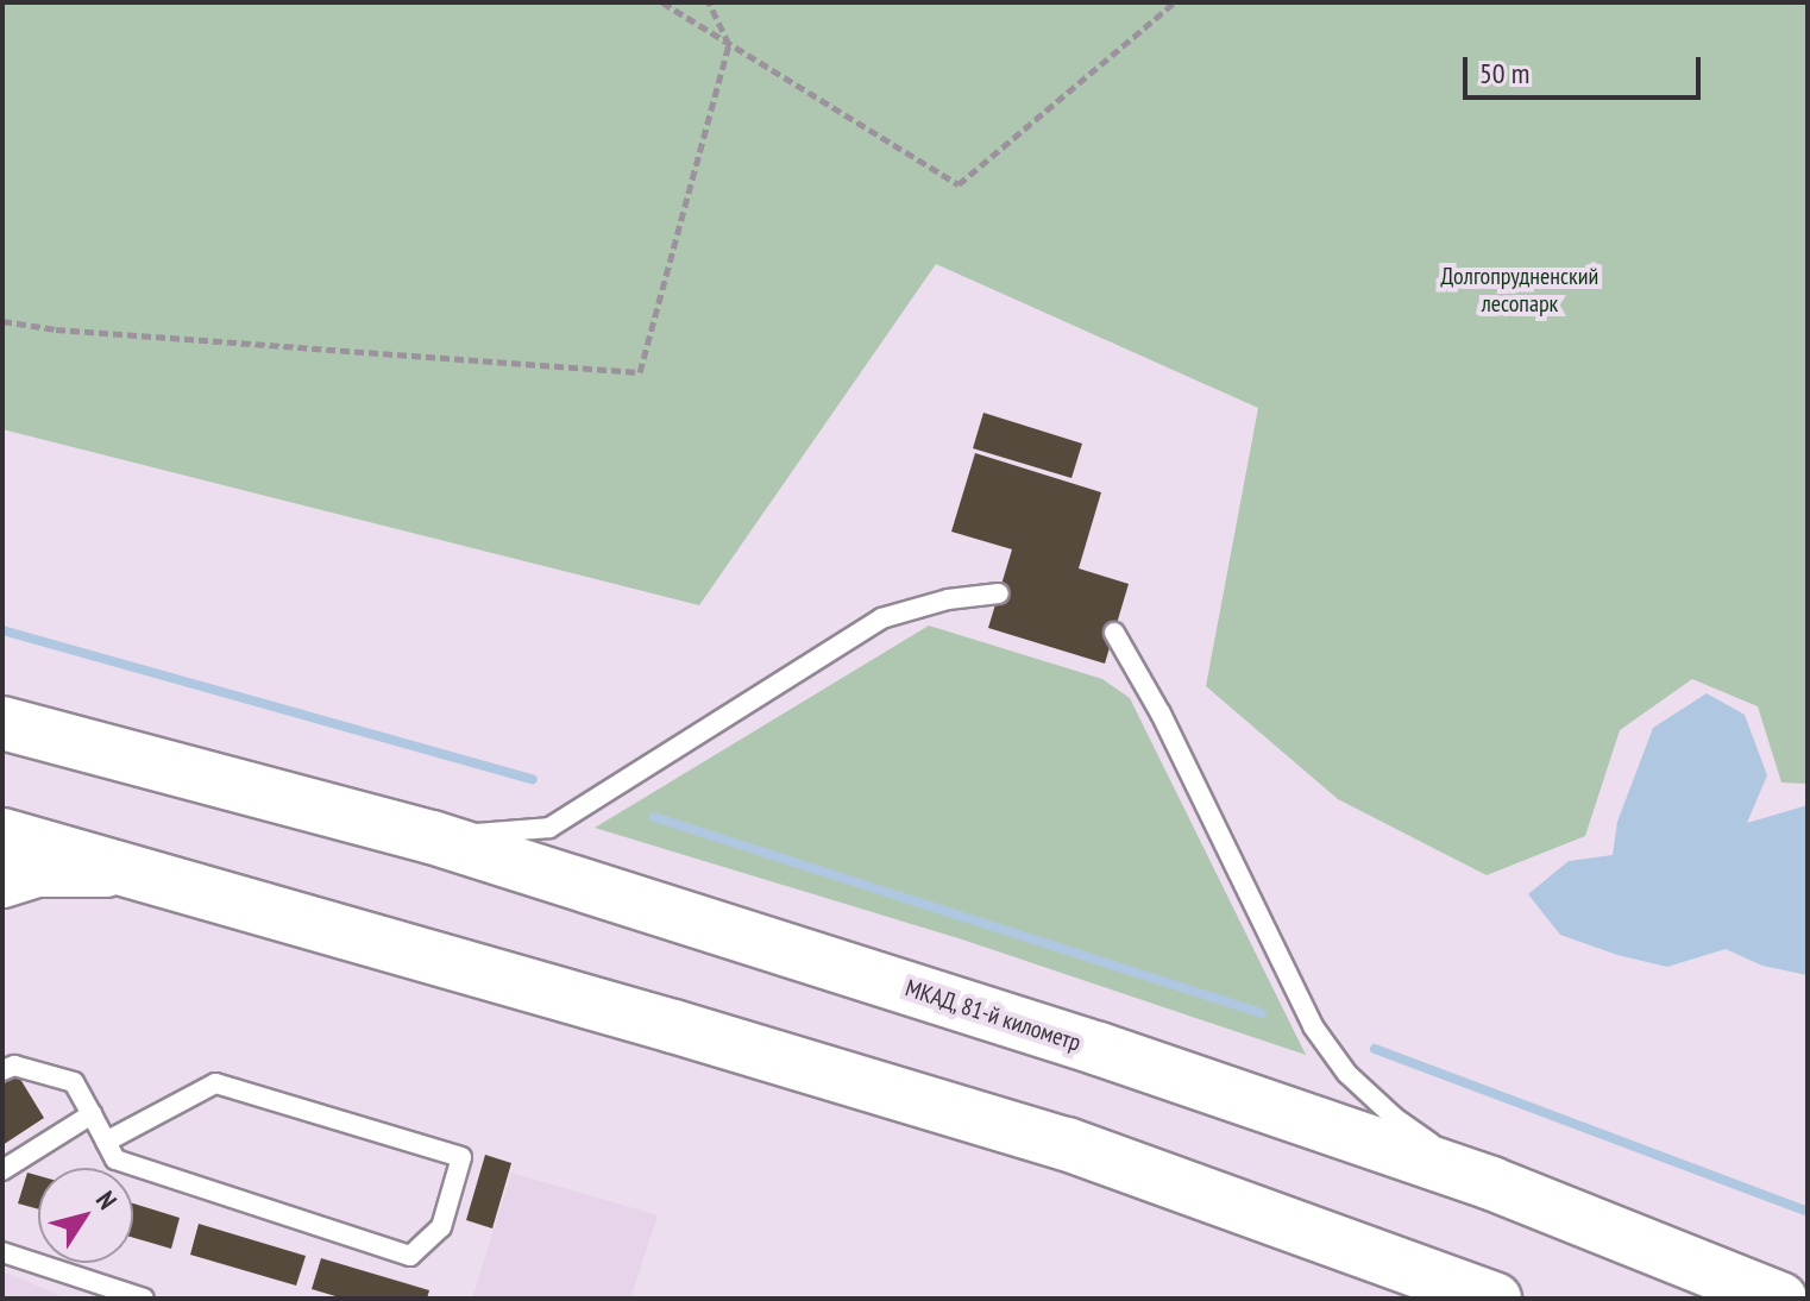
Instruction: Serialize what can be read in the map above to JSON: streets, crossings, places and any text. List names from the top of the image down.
{
  "streets": {
    "highway": ["МКАД, 81-й километр"]
  },
  "parks": ["Долгопрудненский лесопарк"],
  "scale_bar": "50 m",
  "north": "top right"
}
